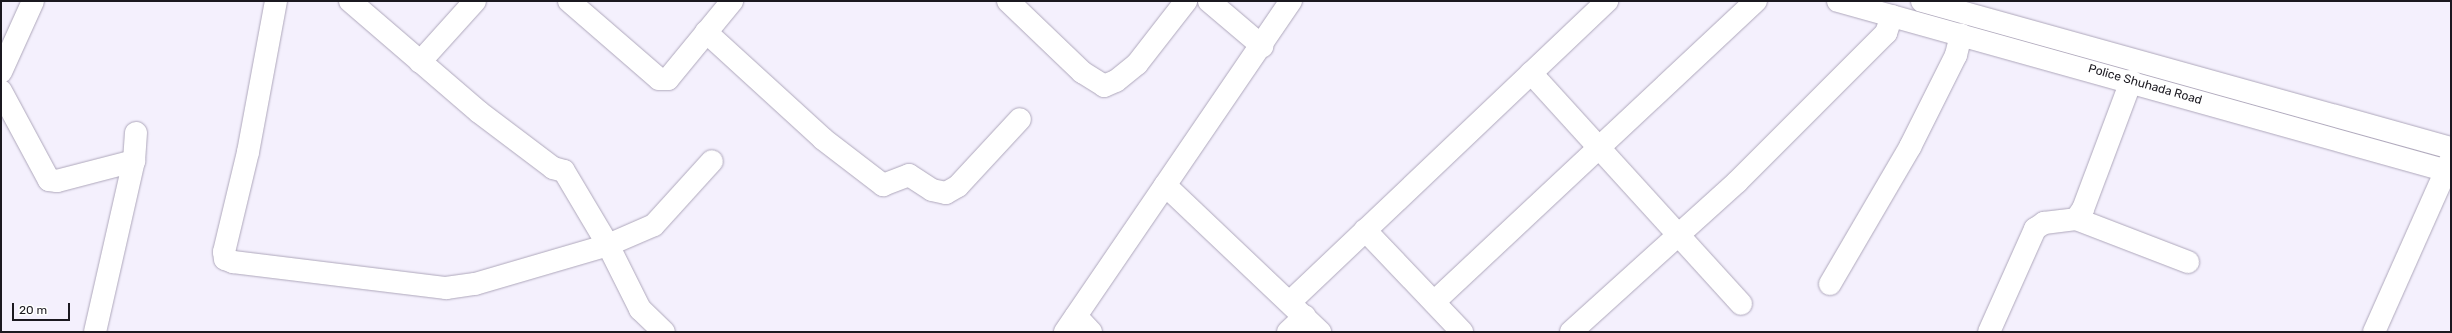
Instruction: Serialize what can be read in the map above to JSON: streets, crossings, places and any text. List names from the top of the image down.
{
  "streets": {
    "street": ["Police Shuhada Road"]
  },
  "scale_bar": "20 m"
}
